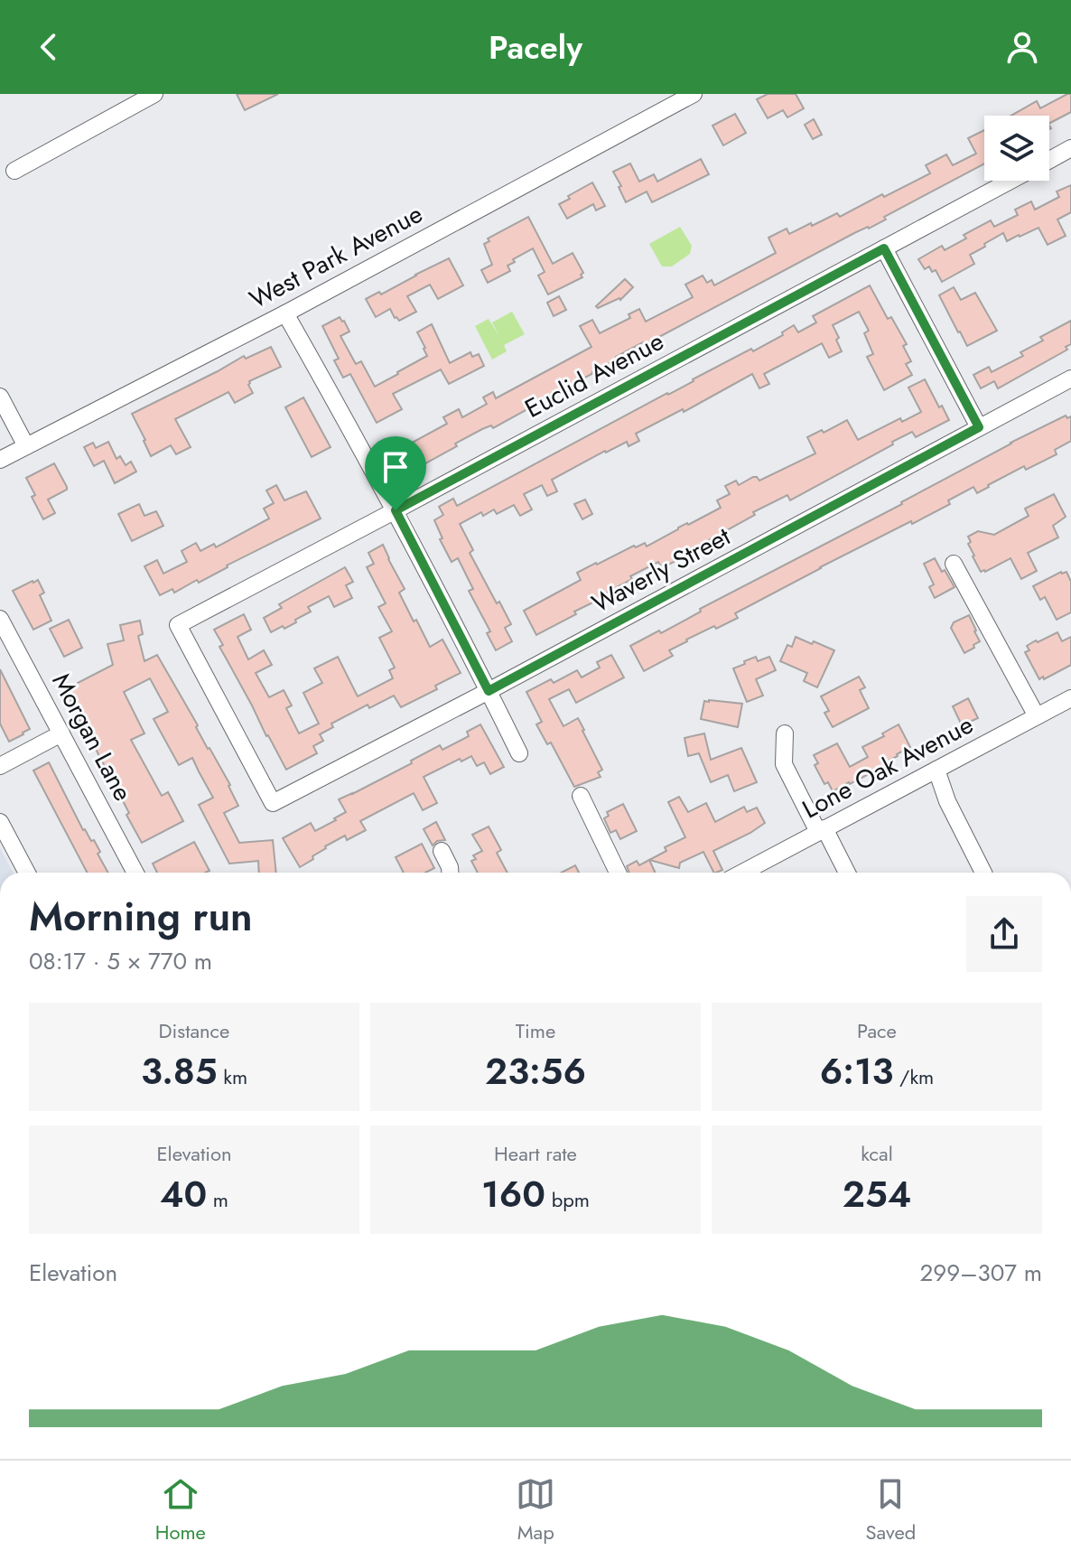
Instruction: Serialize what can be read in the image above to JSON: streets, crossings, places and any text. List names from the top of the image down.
{
  "streets": {
    "street": [
      "West Park Avenue",
      "Euclid Avenue",
      "Waverly Street",
      "Morgan Lane",
      "Lone Oak Avenue"
    ]
  },
  "crossings": [
    ["Euclid Avenue", "Waverly Street"]
  ],
  "page": {
    "header": "Pacely",
    "heading": ["Morning run", "08:17 · 5 × 770 m"],
    "stats": [
      ["Distance", "3.85 km"],
      ["Time", "23:56"],
      ["Pace", "6:13 /km"],
      ["Elevation", "40 m"],
      ["Heart rate", "160 bpm"],
      ["kcal", "254"]
    ],
    "chart": ["Elevation", "299–307 m"],
    "tabs": ["Home", "Map", "Saved"]
  }
}
